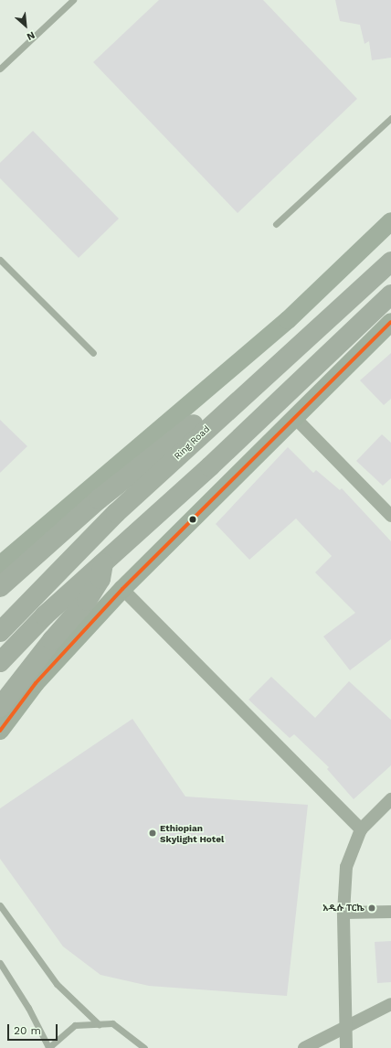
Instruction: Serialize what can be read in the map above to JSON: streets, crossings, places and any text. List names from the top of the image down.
{
  "streets": {
    "highway": ["Ring Road"]
  },
  "places": ["Ethiopian Skylight Hotel", "አዲሱ ፐርኬ"],
  "scale_bar": "20 m",
  "north": "bottom right"
}
